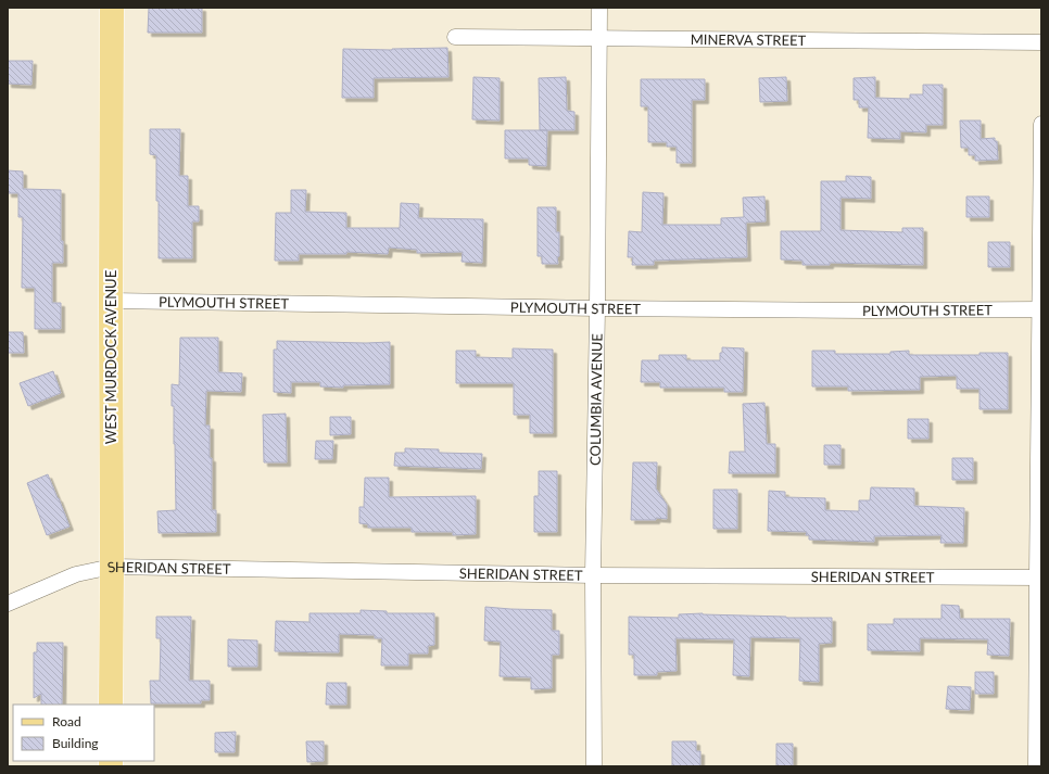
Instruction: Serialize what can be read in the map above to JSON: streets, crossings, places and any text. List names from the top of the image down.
{
  "streets": {
    "main road": ["WEST MURDOCK AVENUE"],
    "street": [
      "MINERVA STREET",
      "PLYMOUTH STREET",
      "COLUMBIA AVENUE",
      "SHERIDAN STREET"
    ]
  },
  "crossings": [
    ["MINERVA STREET", "COLUMBIA AVENUE"],
    ["PLYMOUTH STREET", "WEST MURDOCK AVENUE"],
    ["PLYMOUTH STREET", "COLUMBIA AVENUE"],
    ["WEST MURDOCK AVENUE", "SHERIDAN STREET"],
    ["COLUMBIA AVENUE", "SHERIDAN STREET"]
  ],
  "legend": ["Road", "Building"]
}
